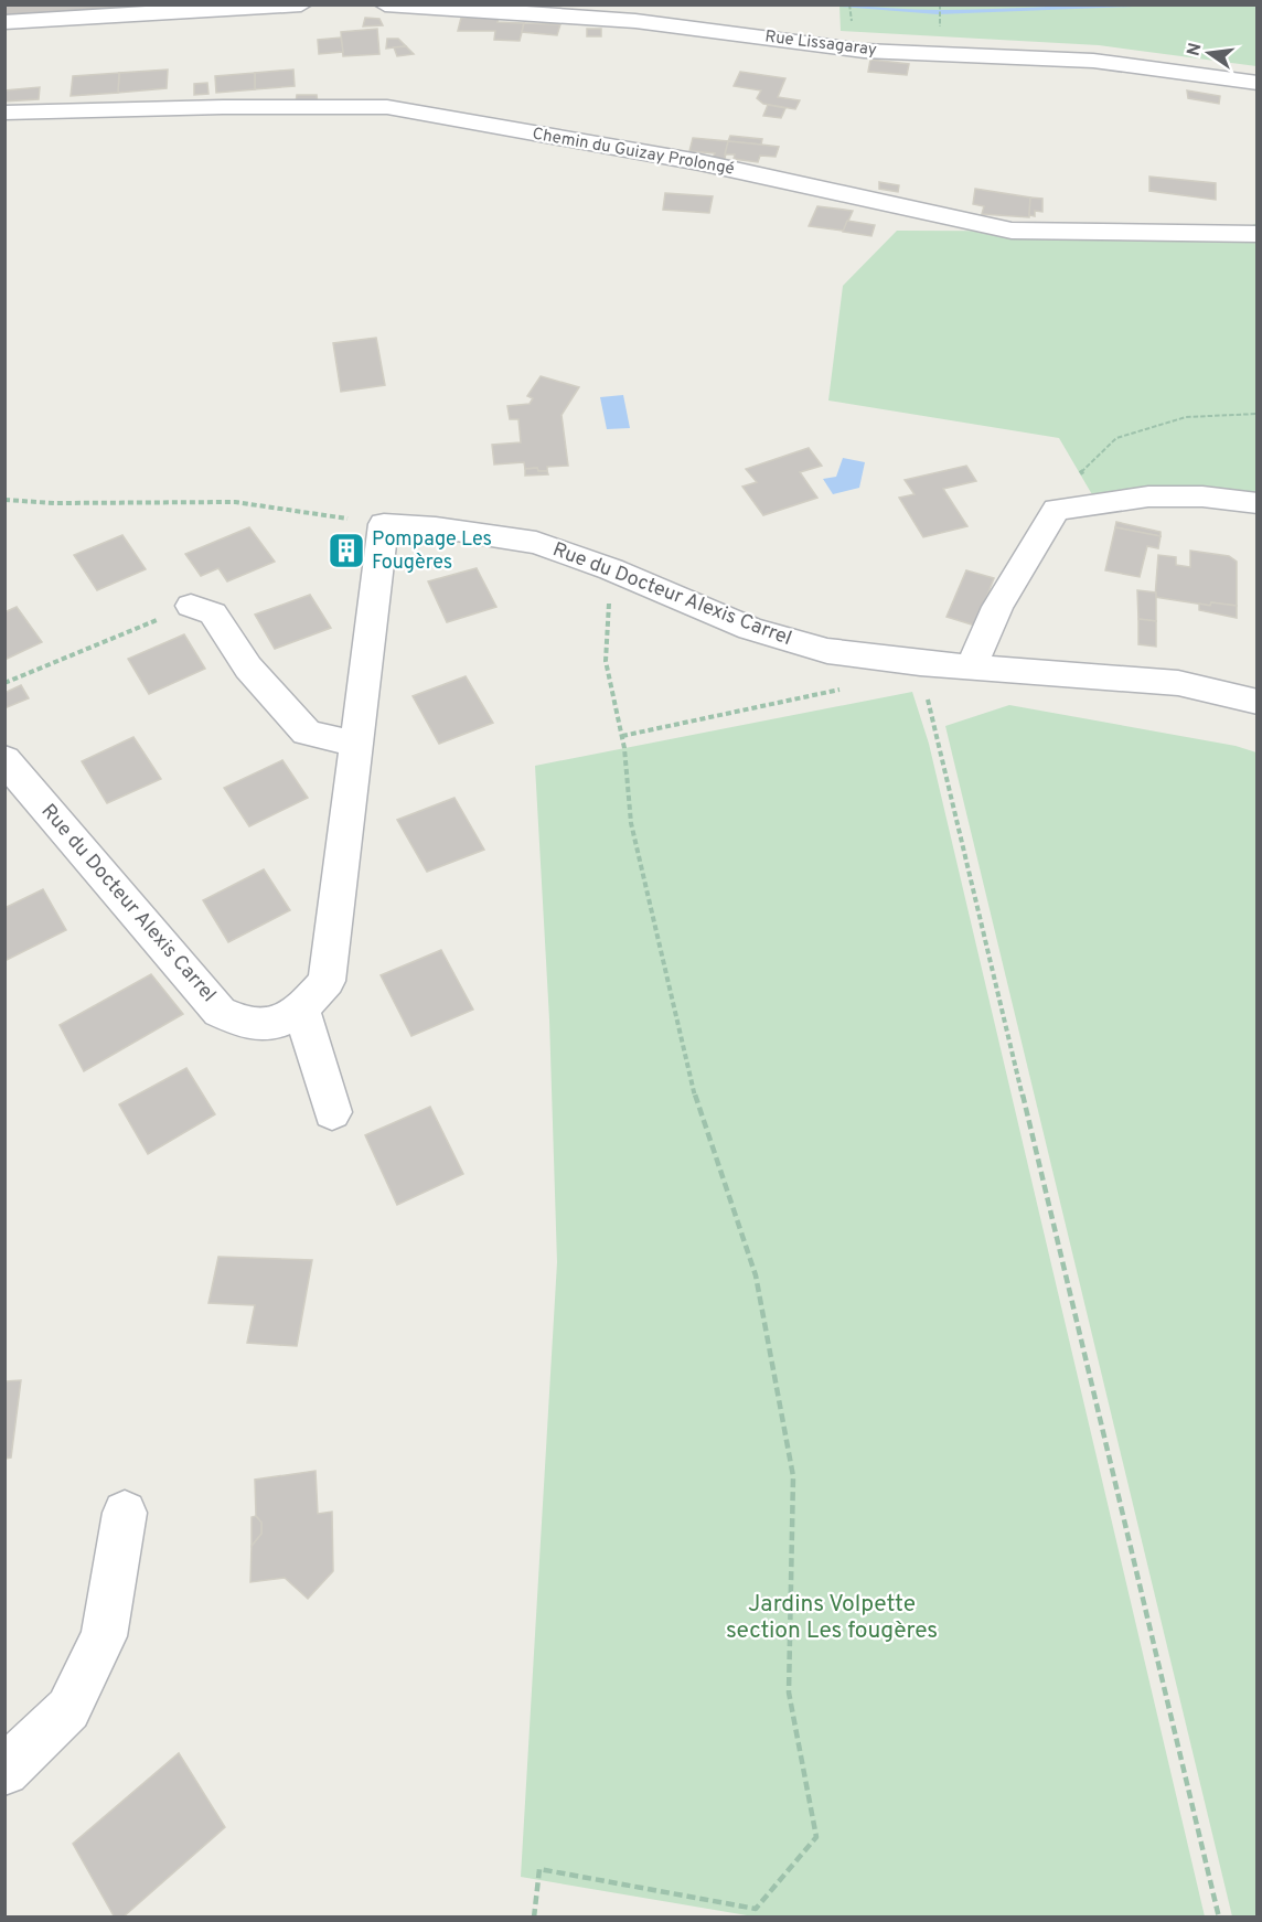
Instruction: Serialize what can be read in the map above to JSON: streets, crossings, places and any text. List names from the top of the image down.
{
  "streets": {
    "street": ["Rue Lissagaray", "Chemin du Guizay Prolongé", "Rue du Docteur Alexis Carrel"]
  },
  "parks": ["Jardins Volpette section Les fougères"],
  "places": {
    "building": ["Pompage Les Fougères"]
  },
  "north": "left"
}
